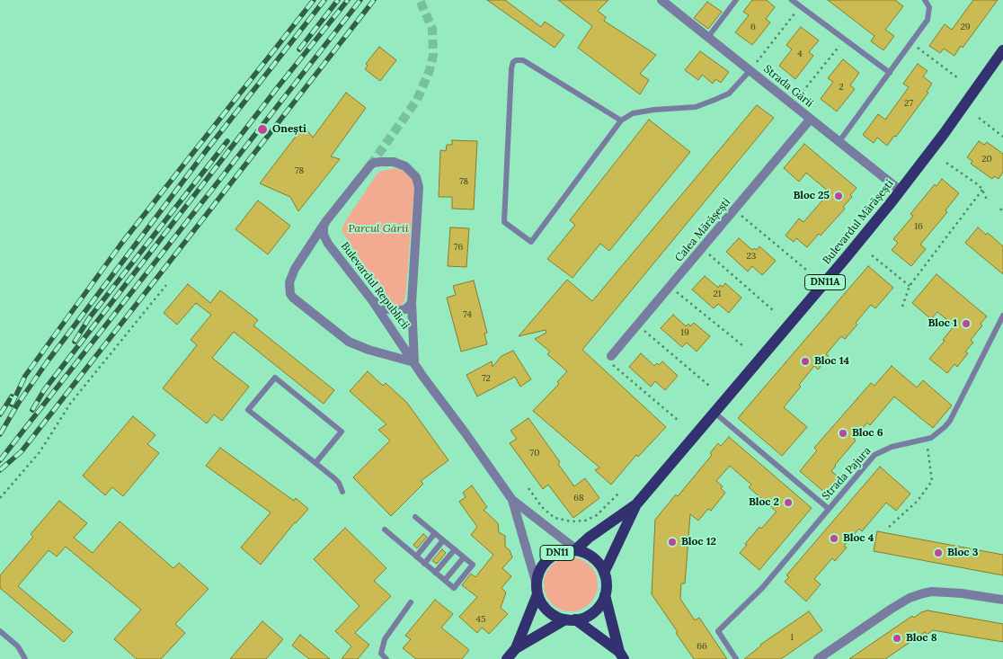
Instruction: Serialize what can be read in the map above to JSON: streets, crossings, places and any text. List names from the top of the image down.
{
  "streets": {
    "main road": ["Bulevardul Mărășești", "DN11A", "DN11"],
    "street": ["Strada Gării", "Calea Mărășești", "Bulevardul Republicii"],
    "lane": ["Strada Pajura"]
  },
  "crossings": [
    ["Strada Gării", "Bulevardul Mărășești"],
    ["Strada Gării", "Calea Mărășești"],
    ["Bulevardul Mărășești", "Bulevardul Republicii"],
    ["Bulevardul Mărășești", "DN11"],
    ["Bulevardul Republicii", "DN11"]
  ],
  "parks": ["Parcul Gării"],
  "places": [
    "Onești",
    "Bloc 25",
    "Bloc 1",
    "Bloc 14",
    "Bloc 6",
    "Bloc 2",
    "Bloc 4",
    "Bloc 12",
    "Bloc 3",
    "Bloc 8"
  ],
  "house_numbers": [
    "6",
    "29",
    "4",
    "2",
    "27",
    "20",
    "78",
    "78",
    "16",
    "76",
    "23",
    "21",
    "74",
    "19",
    "72",
    "70",
    "68",
    "45",
    "1",
    "66"
  ]
}
